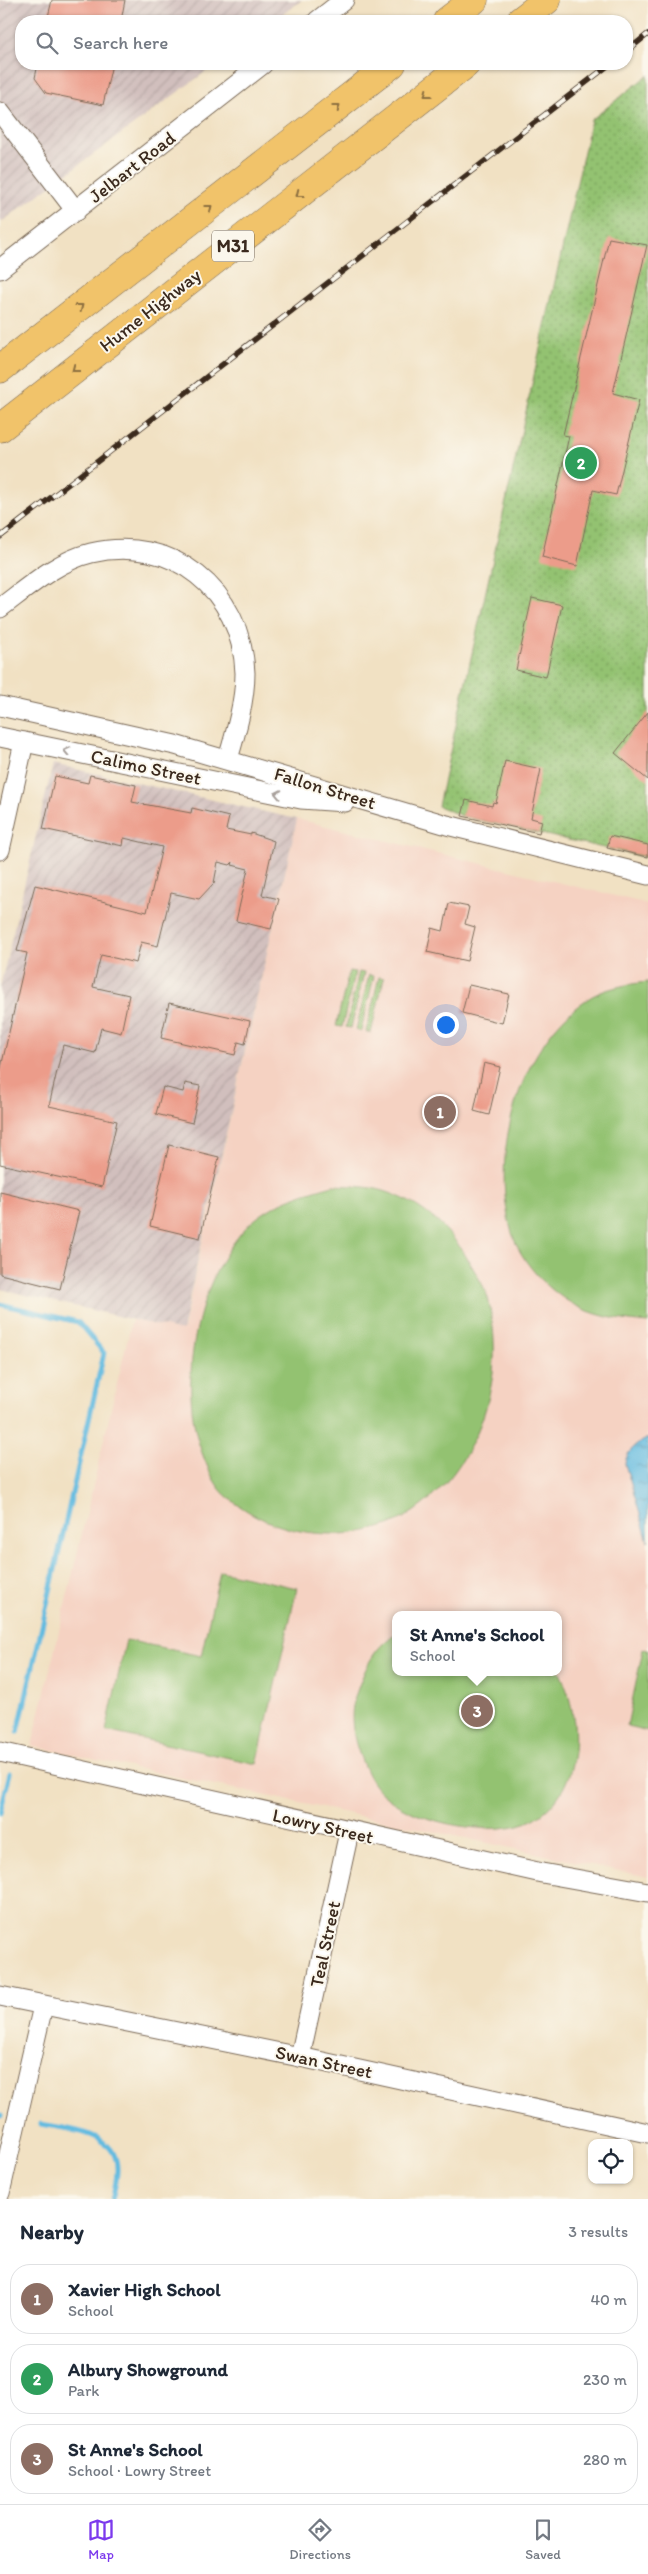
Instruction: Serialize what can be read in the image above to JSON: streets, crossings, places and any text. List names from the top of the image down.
{
  "streets": {
    "highway": ["M31", "Hume Highway"],
    "street": [
      "Jelbart Road",
      "Calimo Street",
      "Fallon Street",
      "Lowry Street",
      "Teal Street",
      "Swan Street"
    ]
  },
  "crossings": [
    ["Calimo Street", "Fallon Street"],
    ["Lowry Street", "Teal Street"],
    ["Teal Street", "Swan Street"]
  ],
  "one_way": ["Calimo Street"],
  "page": {
    "search": "Search here",
    "pins": ["2", "1", "3"],
    "popup": ["St Anne's School", "School"],
    "heading": ["Nearby", "3 results"],
    "list": [
      {
        "mark": "1",
        "name": "Xavier High School",
        "note": "School",
        "value": "40 m"
      },
      {
        "mark": "2",
        "name": "Albury Showground",
        "note": "Park",
        "value": "230 m"
      },
      {
        "mark": "3",
        "name": "St Anne's School",
        "note": "School · Lowry Street",
        "value": "280 m"
      }
    ],
    "nav": ["Map", "Directions", "Saved"]
  }
}
